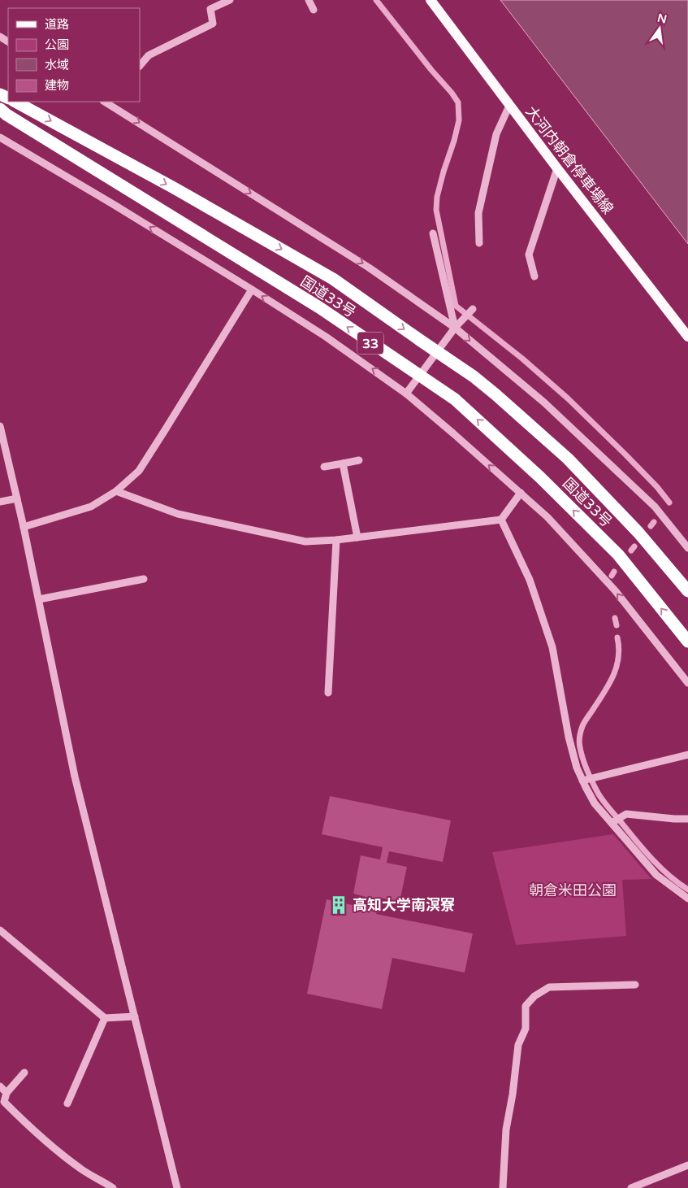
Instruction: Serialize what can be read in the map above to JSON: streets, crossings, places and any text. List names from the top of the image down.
{
  "streets": {
    "highway": ["国道33号", "33"],
    "main road": ["大河内朝倉停車場線"]
  },
  "parks": ["朝倉米田公園"],
  "places": {
    "building": ["高知大学南溟寮"]
  },
  "legend": [
    "道路",
    "公園",
    "水域",
    "建物"
  ],
  "north": "top"
}
